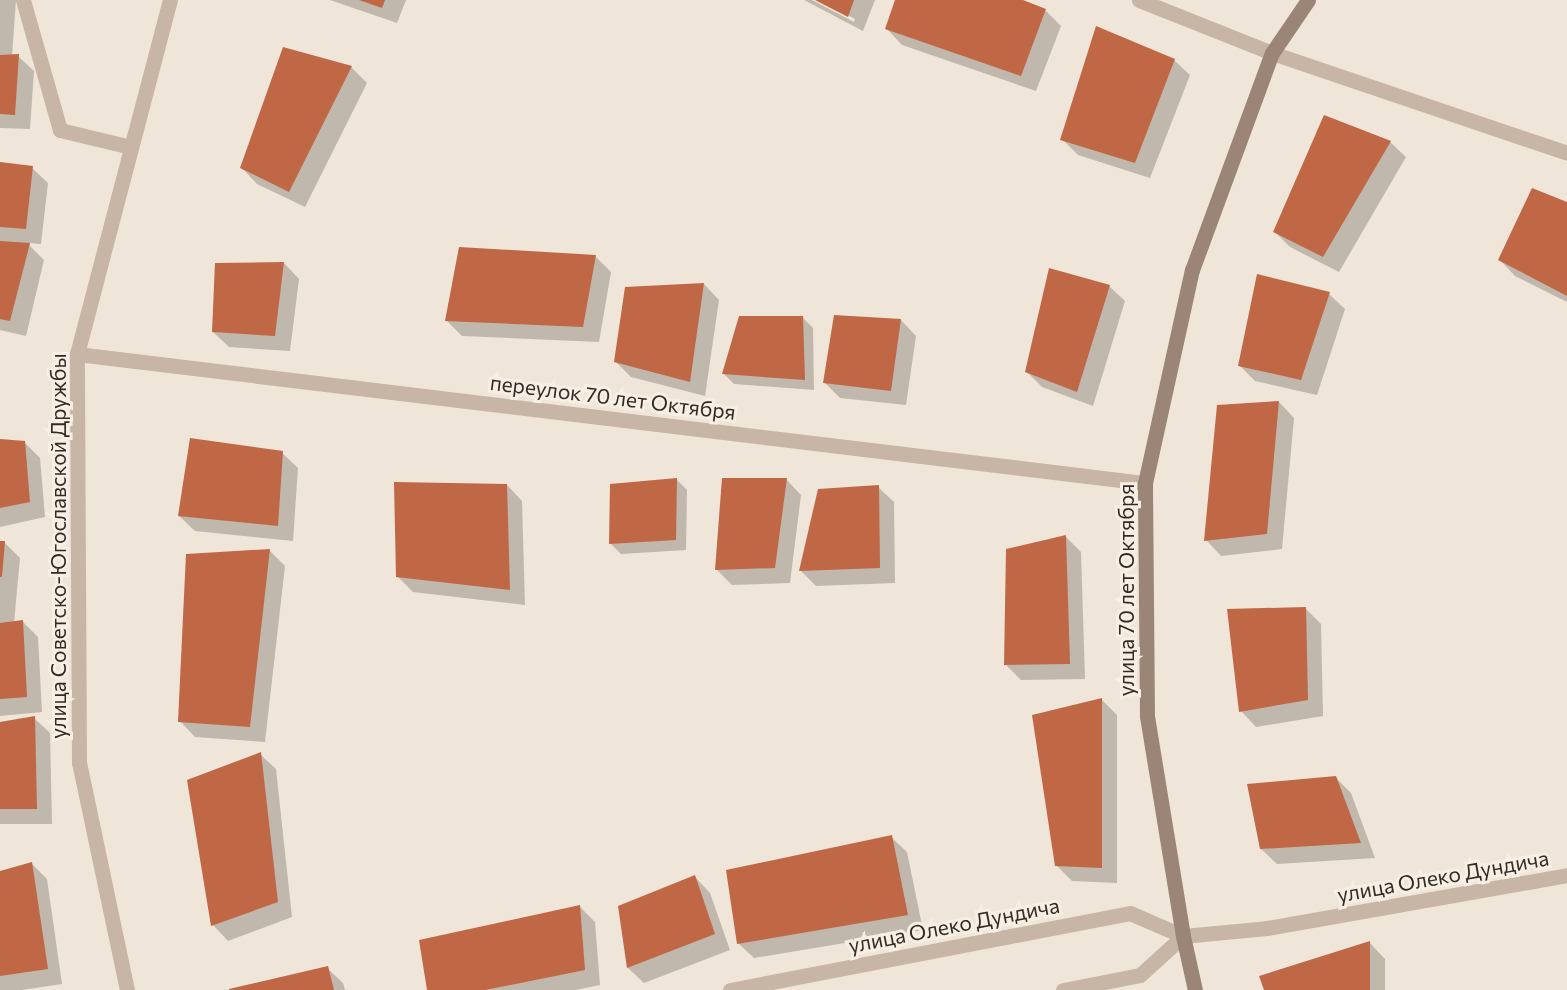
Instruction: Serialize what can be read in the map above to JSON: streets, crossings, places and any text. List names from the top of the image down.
{
  "streets": {
    "street": [
      "переулок 70 лет Октября",
      "улица Советско-Югославской Дружбы",
      "улица 70 лет Октября",
      "улица Олеко Дундича"
    ]
  },
  "crossings": [
    ["переулок 70 лет Октября", "улица Советско-Югославской Дружбы"],
    ["переулок 70 лет Октября", "улица 70 лет Октября"],
    ["улица 70 лет Октября", "улица Олеко Дундича"]
  ]
}
